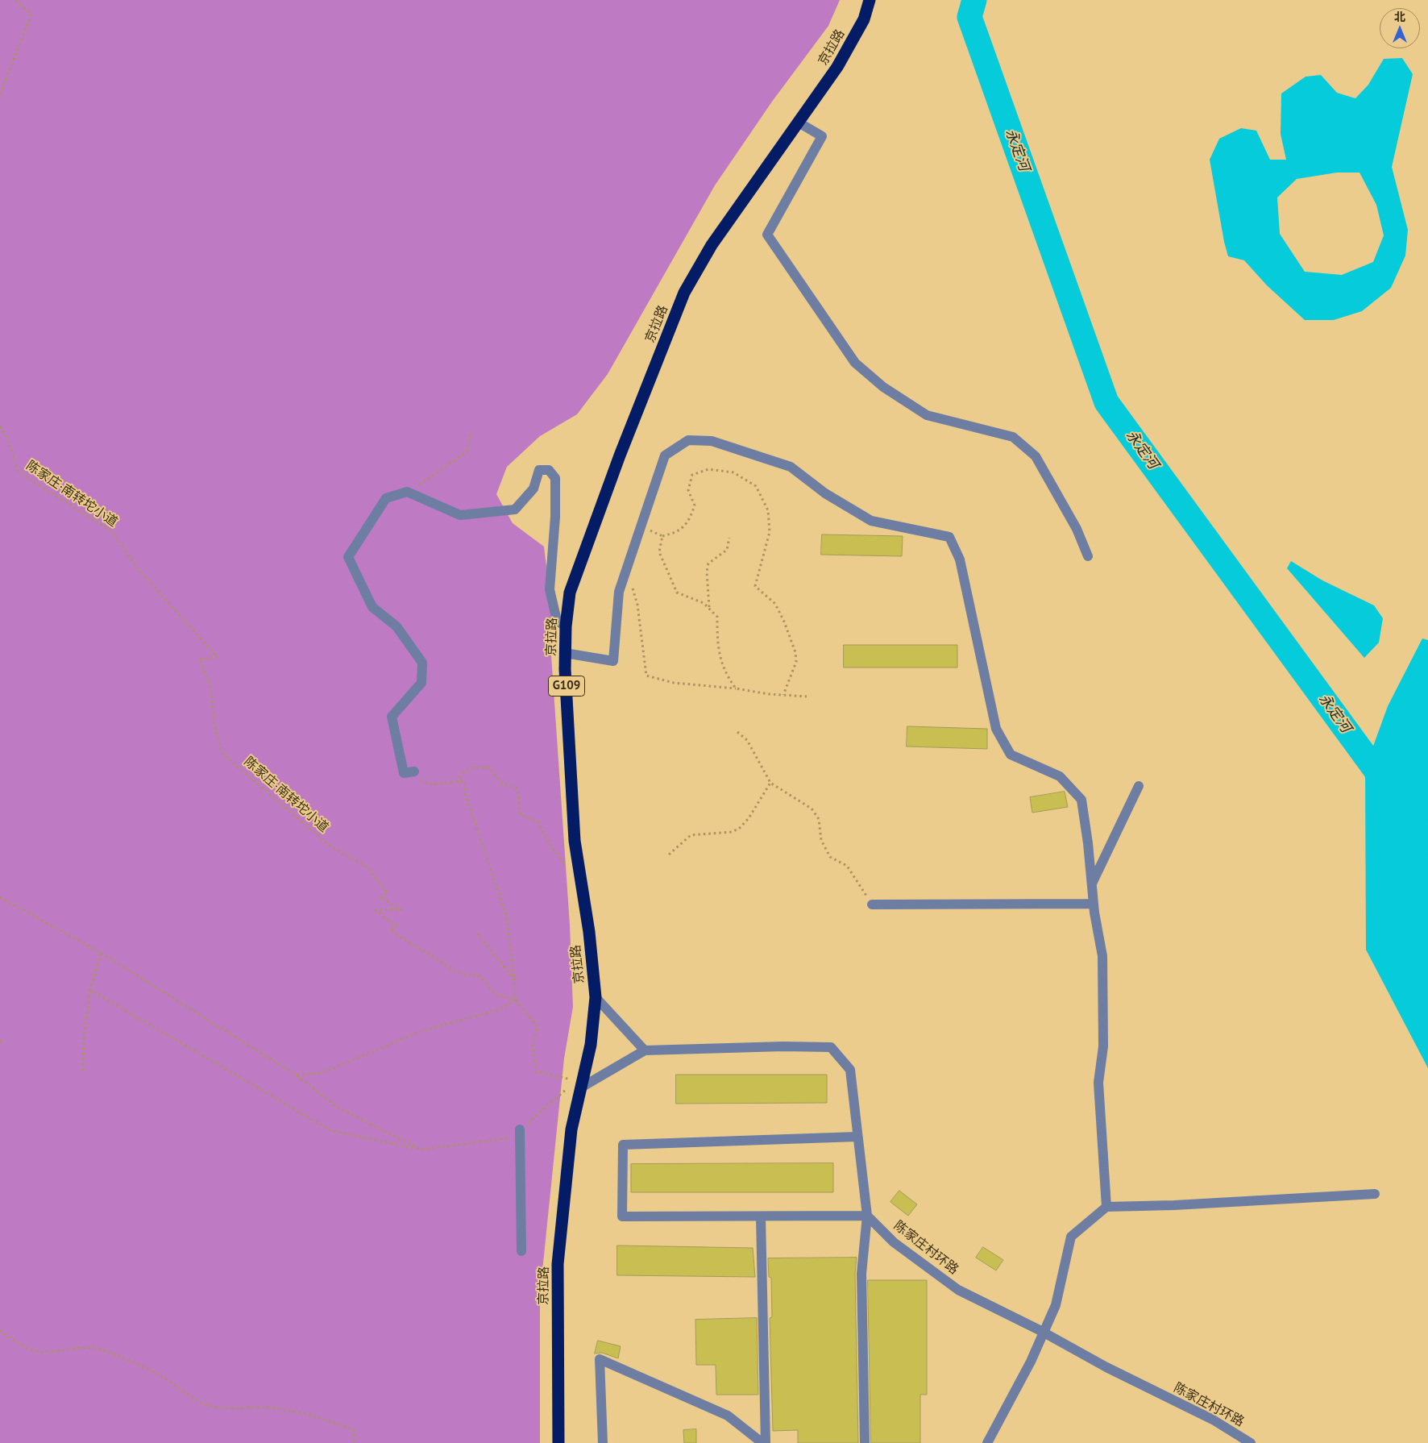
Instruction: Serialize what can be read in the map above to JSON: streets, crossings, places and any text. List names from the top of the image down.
{
  "streets": {
    "highway": ["京拉路", "G109"],
    "street": ["陈家庄村环路"],
    "path": ["陈家庄·南转坨小道"]
  },
  "water": ["永定河"],
  "north": "top"
}
